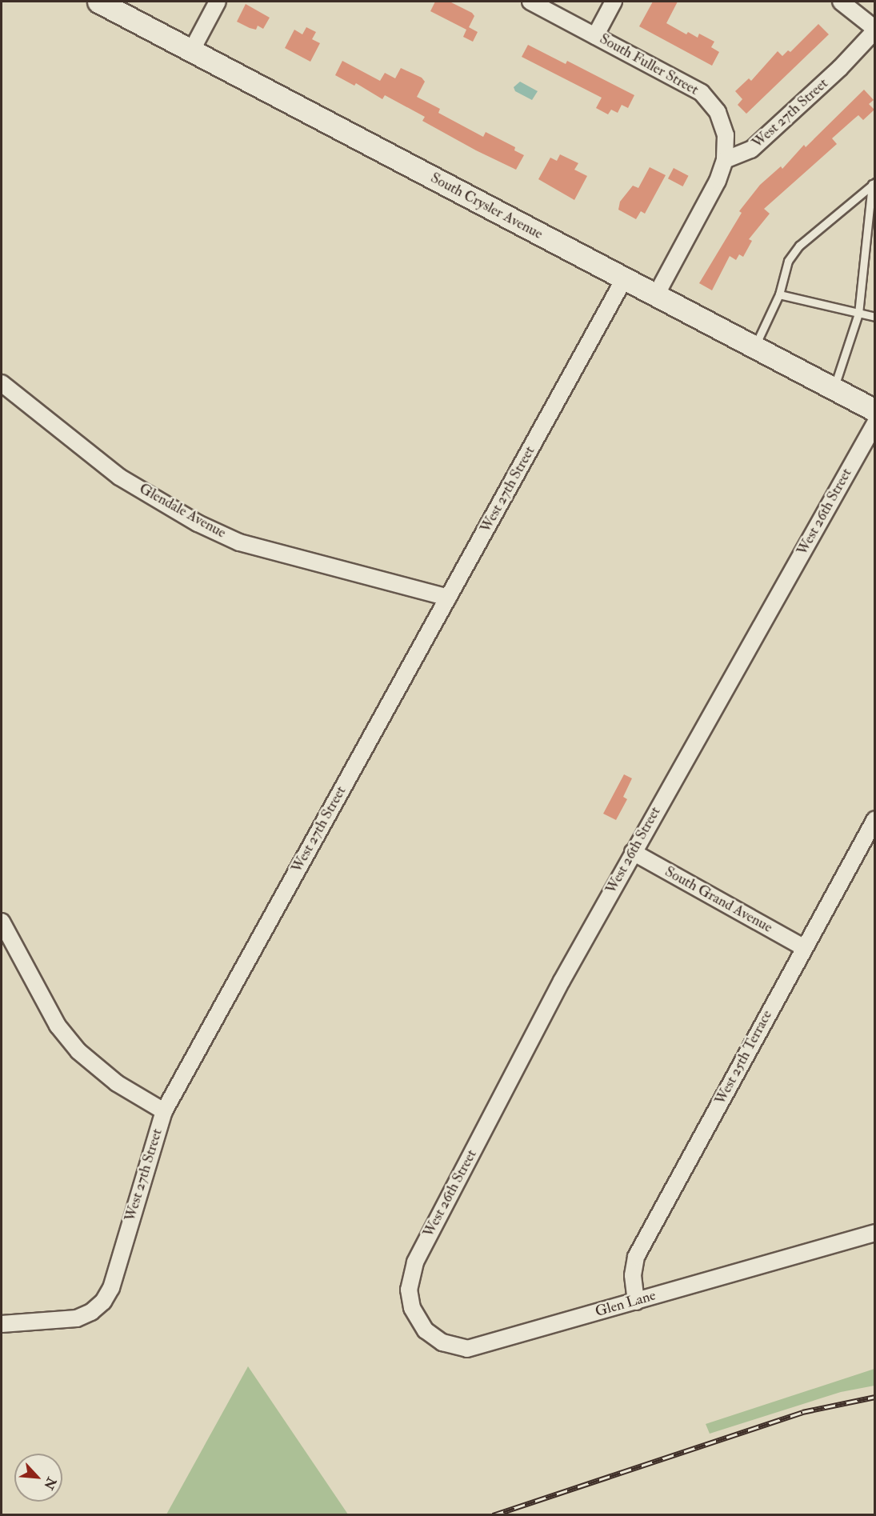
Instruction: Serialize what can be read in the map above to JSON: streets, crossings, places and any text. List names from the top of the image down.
{
  "streets": {
    "main road": ["South Crysler Avenue"],
    "street": [
      "South Fuller Street",
      "West 27th Street",
      "Glendale Avenue",
      "West 26th Street",
      "South Grand Avenue",
      "West 25th Terrace",
      "Glen Lane"
    ]
  },
  "crossings": [
    ["South Fuller Street", "West 27th Street"],
    ["West 27th Street", "South Crysler Avenue"],
    ["West 27th Street", "Glendale Avenue"],
    ["West 26th Street", "South Grand Avenue"],
    ["West 26th Street", "Glen Lane"],
    ["South Grand Avenue", "West 25th Terrace"],
    ["West 25th Terrace", "Glen Lane"]
  ],
  "north": "bottom right"
}
